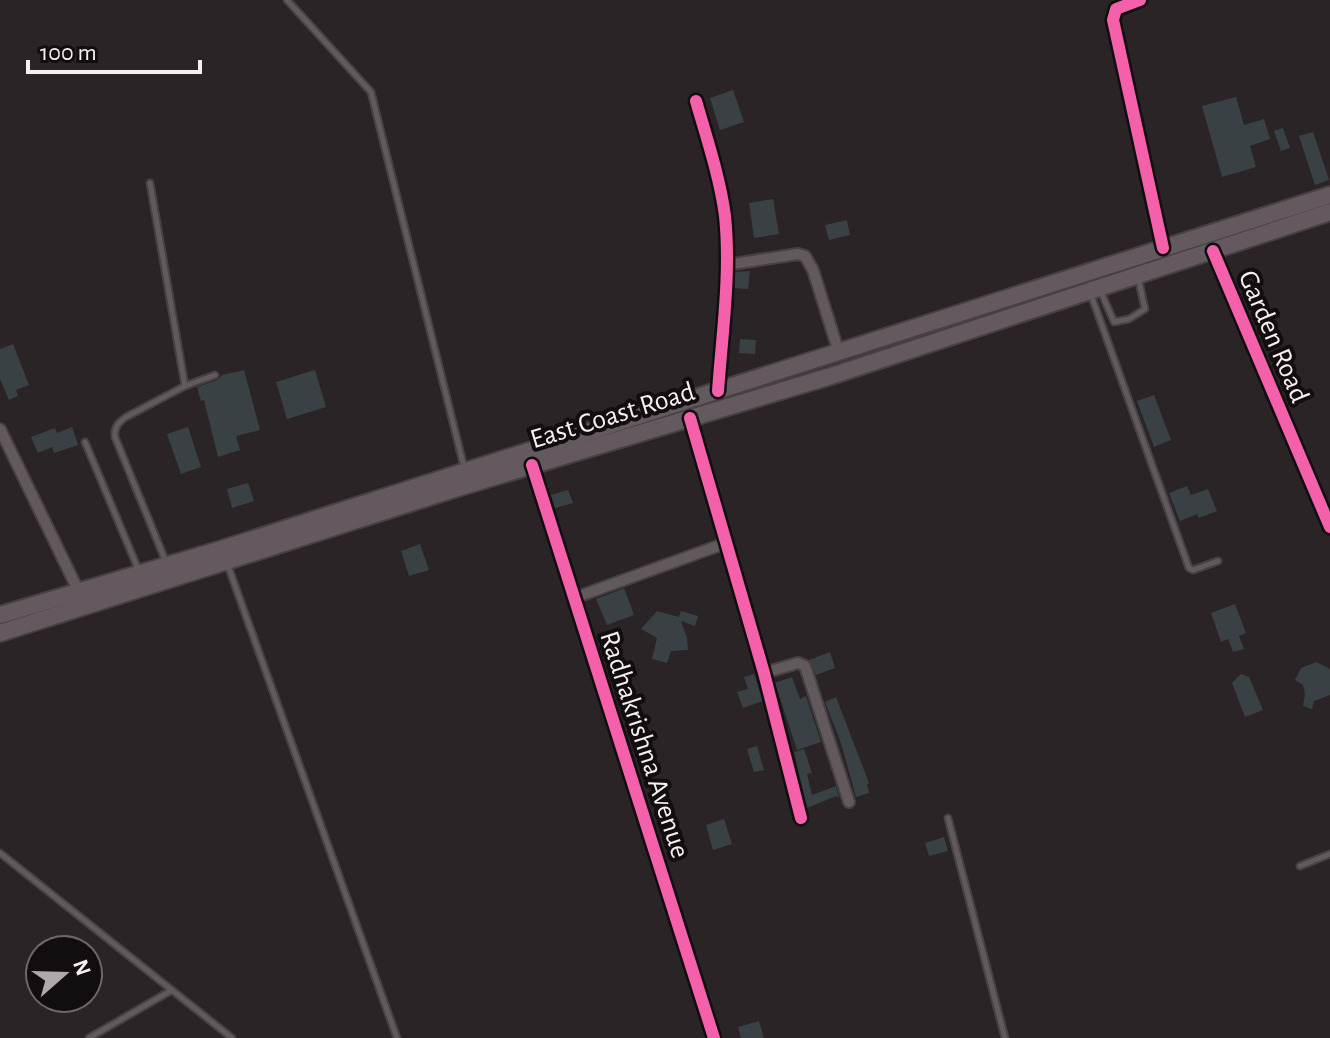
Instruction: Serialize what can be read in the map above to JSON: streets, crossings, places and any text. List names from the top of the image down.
{
  "streets": {
    "main road": ["East Coast Road"],
    "street": ["Garden Road", "Radhakrishna Avenue"]
  },
  "crossings": [
    ["Garden Road", "East Coast Road"],
    ["East Coast Road", "Radhakrishna Avenue"]
  ],
  "scale_bar": "100 m",
  "north": "right"
}
